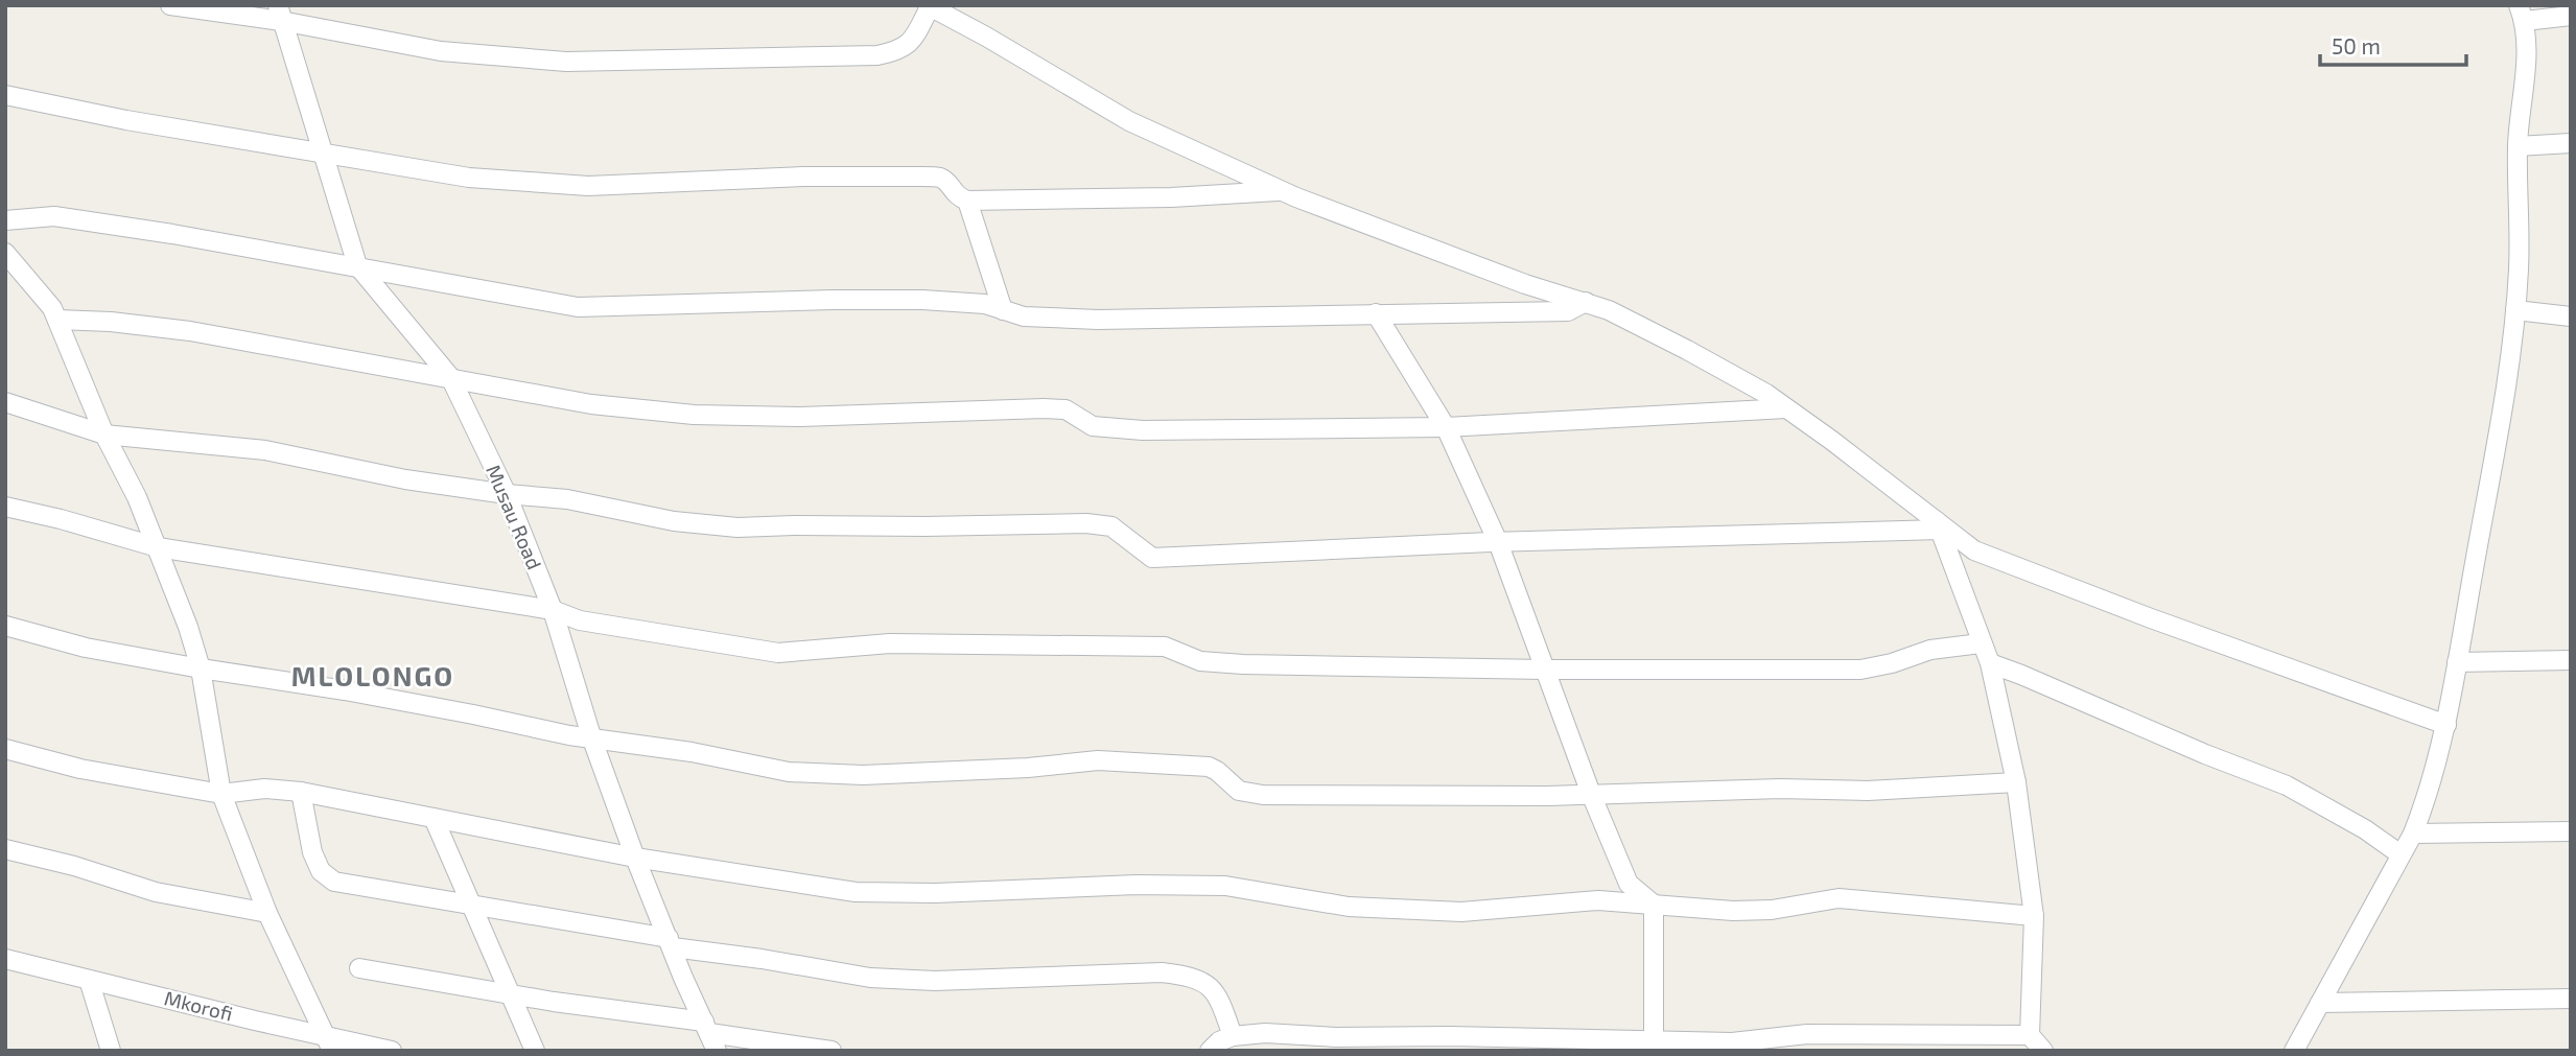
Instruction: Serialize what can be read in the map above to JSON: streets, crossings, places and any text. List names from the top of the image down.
{
  "streets": {
    "street": ["Musau Road", "Mkorofi"]
  },
  "districts": ["MLOLONGO"],
  "scale_bar": "50 m"
}
